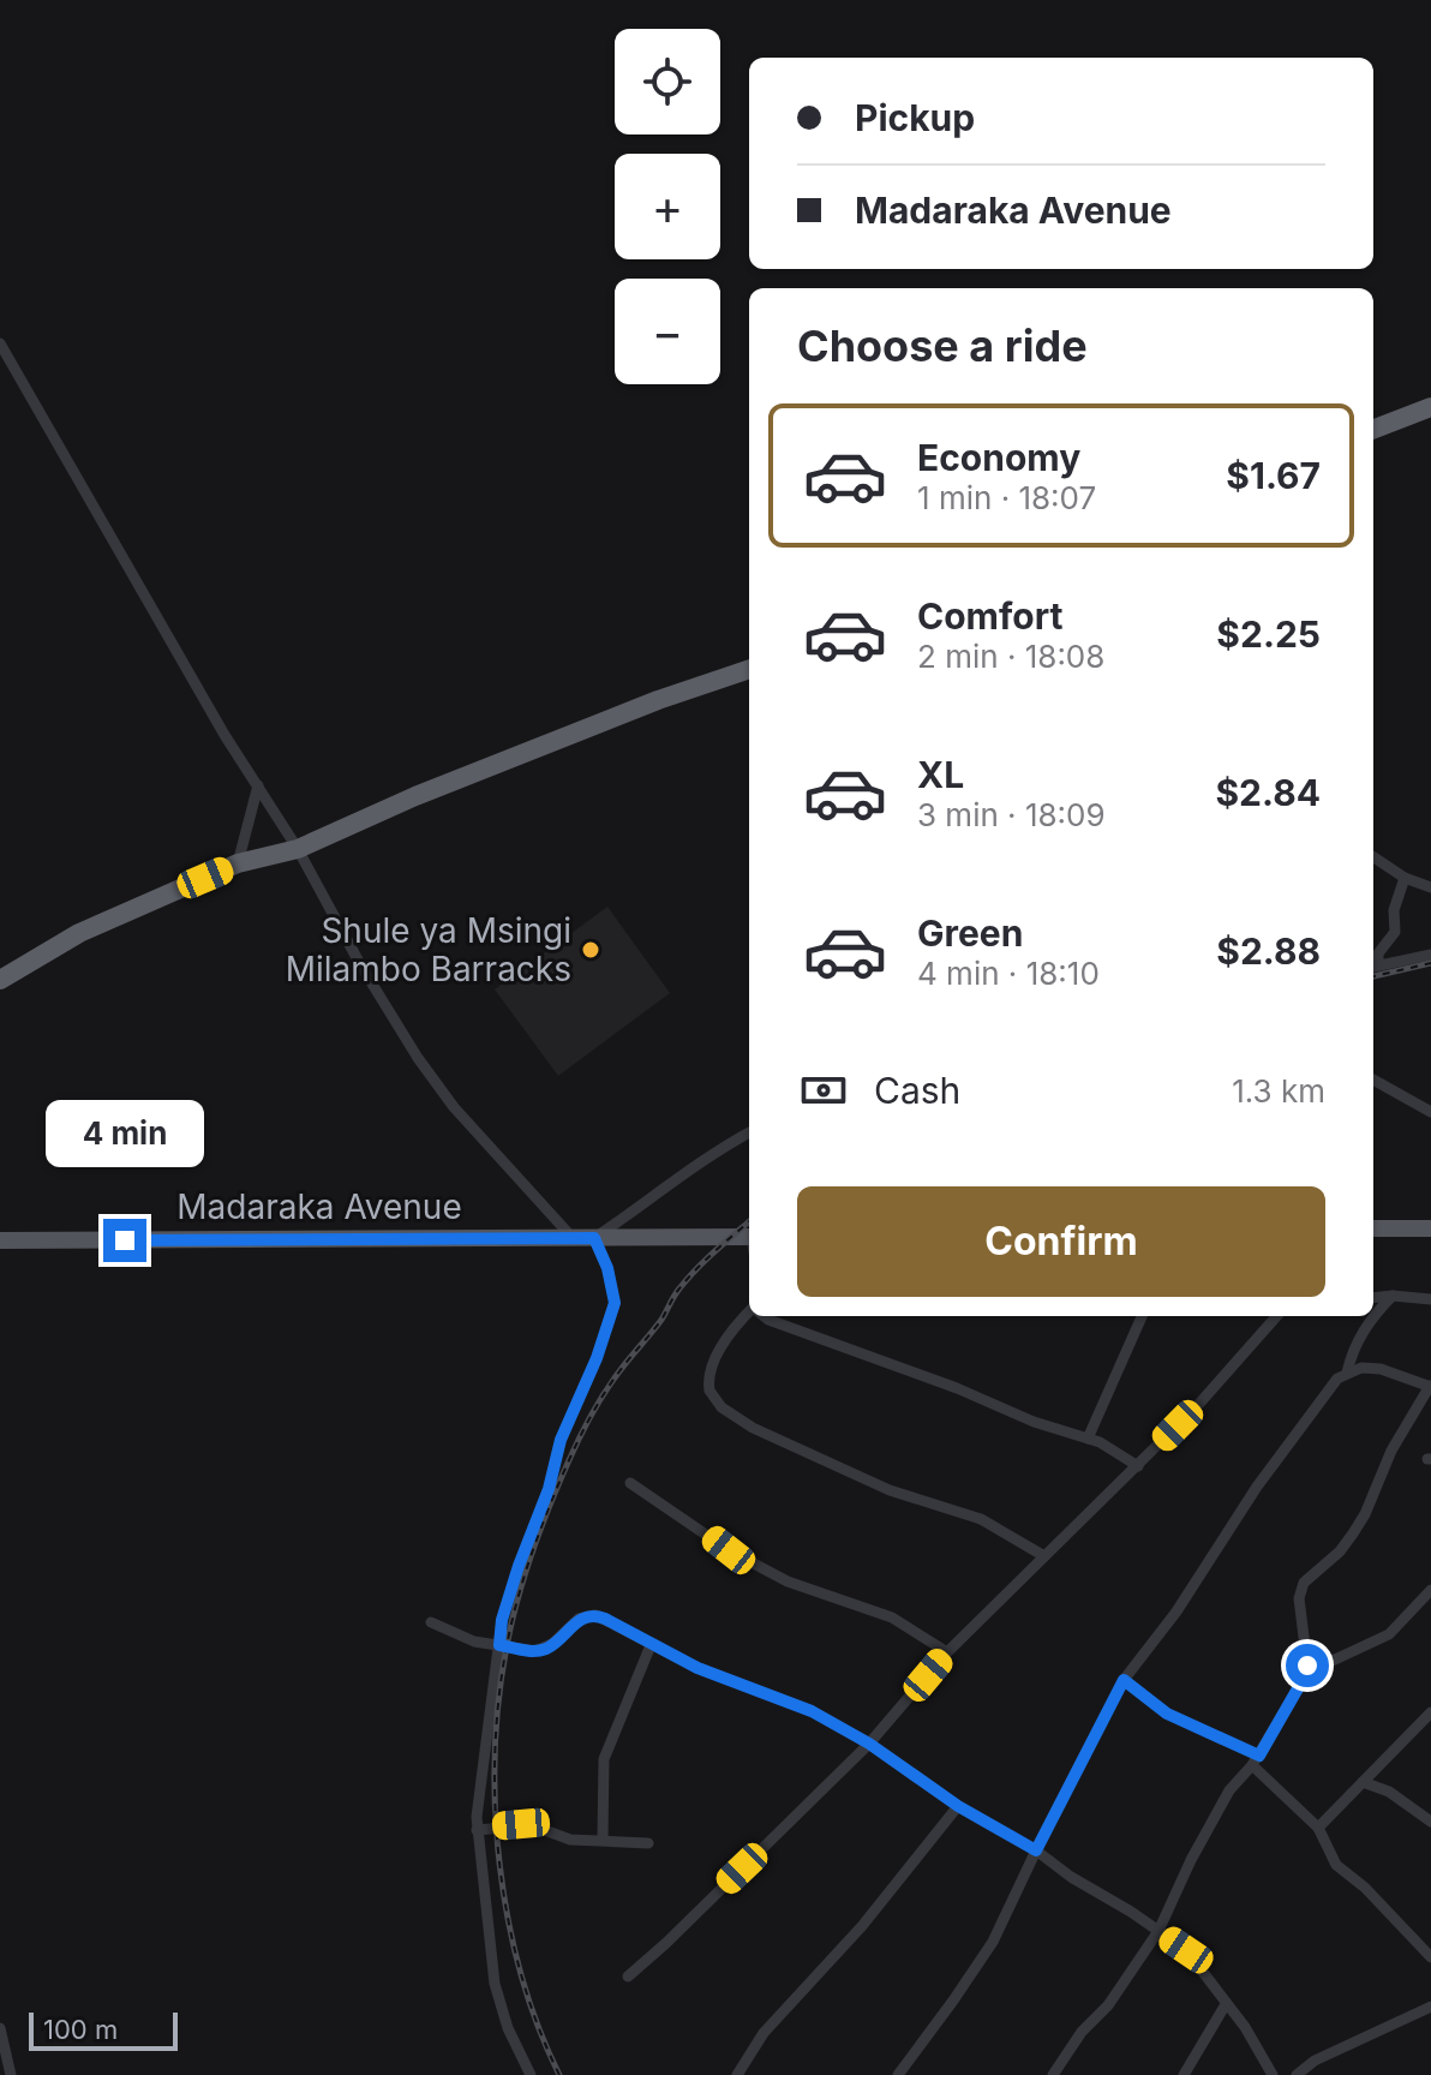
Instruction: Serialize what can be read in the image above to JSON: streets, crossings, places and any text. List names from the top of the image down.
{
  "streets": {
    "main road": ["Madaraka Avenue"]
  },
  "places": ["Shule ya Msingi Milambo Barracks"],
  "scale_bar": "100 m",
  "page": {
    "map_buttons": ["+", "−"],
    "banner": ["Pickup", "Madaraka Avenue"],
    "heading": "Choose a ride",
    "list": [
      {
        "name": "Economy",
        "note": "1 min · 18:07",
        "value": "$1.67"
      },
      {
        "name": "Comfort",
        "note": "2 min · 18:08",
        "value": "$2.25"
      },
      {
        "name": "XL",
        "note": "3 min · 18:09",
        "value": "$2.84"
      },
      {
        "name": "Green",
        "note": "4 min · 18:10",
        "value": "$2.88"
      }
    ],
    "pay": ["Cash", "1.3 km"],
    "bubble": "4 min",
    "buttons": "Confirm",
    "scale": "100 m"
  }
}
